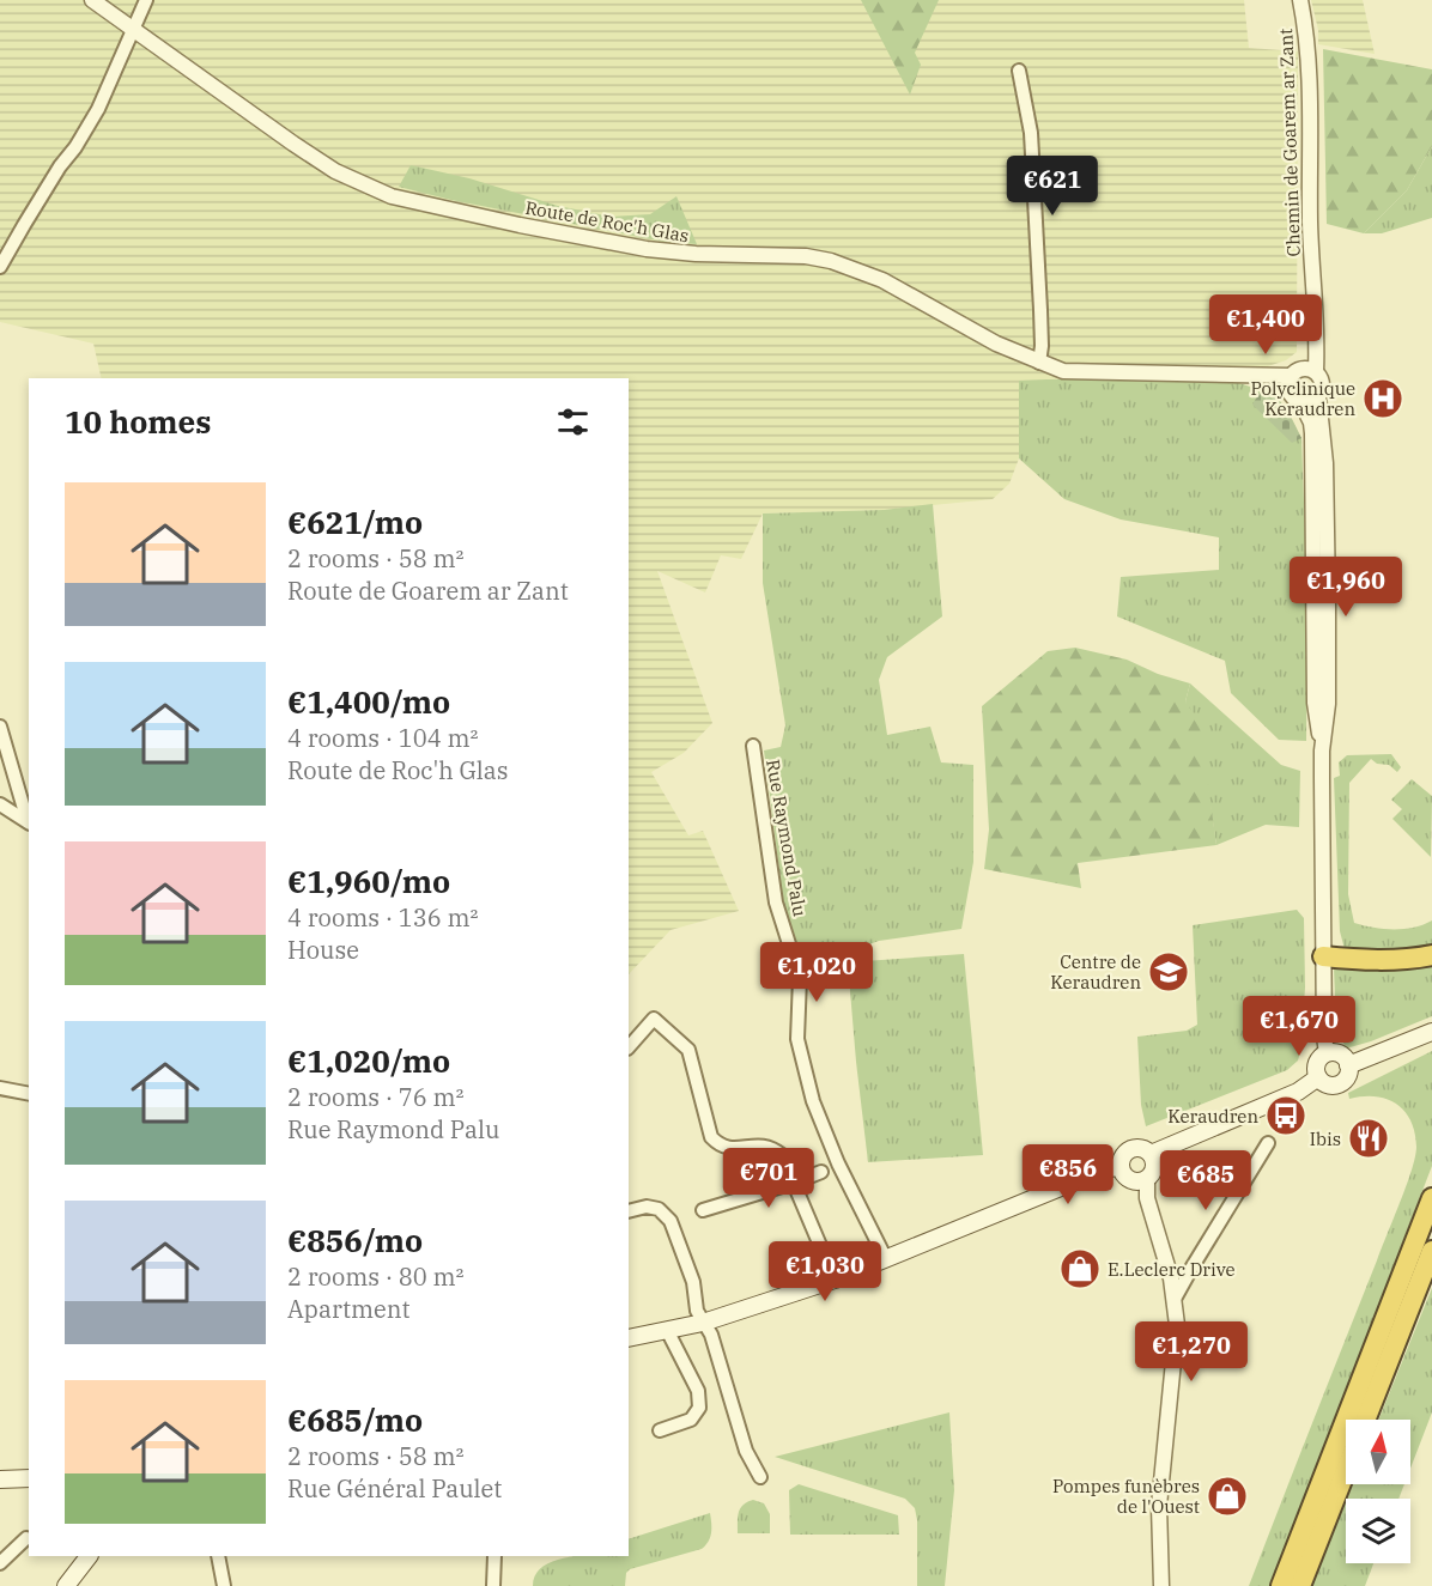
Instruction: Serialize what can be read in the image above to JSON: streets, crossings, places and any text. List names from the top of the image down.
{
  "streets": {
    "street": ["Chemin de Goarem ar Zant", "Route de Roc'h Glas", "Rue Raymond Palu"]
  },
  "crossings": [
    ["Chemin de Goarem ar Zant", "Route de Roc'h Glas"]
  ],
  "places": {
    "hospital": ["Polyclinique Keraudren"],
    "school or university": ["Centre de Keraudren"],
    "bus stop": ["Keraudren"],
    "restaurant": ["Ibis"],
    "shop": ["E.Leclerc Drive", "Pompes funèbres de l'Ouest"]
  },
  "north": "top",
  "page": {
    "price": [
      "€621",
      "€1,400",
      "€1,960",
      "€1,020",
      "€1,670",
      "€856",
      "€701",
      "€685",
      "€1,030",
      "€1,270"
    ],
    "heading": "10 homes",
    "list": [
      {
        "name": "€621/mo",
        "note": "2 rooms · 58 m² · Route de Goarem ar Zant"
      },
      {
        "name": "€1,400/mo",
        "note": "4 rooms · 104 m² · Route de Roc'h Glas"
      },
      {
        "name": "€1,960/mo",
        "note": "4 rooms · 136 m² · House"
      },
      {
        "name": "€1,020/mo",
        "note": "2 rooms · 76 m² · Rue Raymond Palu"
      },
      {
        "name": "€856/mo",
        "note": "2 rooms · 80 m² · Apartment"
      },
      {
        "name": "€685/mo",
        "note": "2 rooms · 58 m² · Rue Général Paulet"
      }
    ]
  }
}
